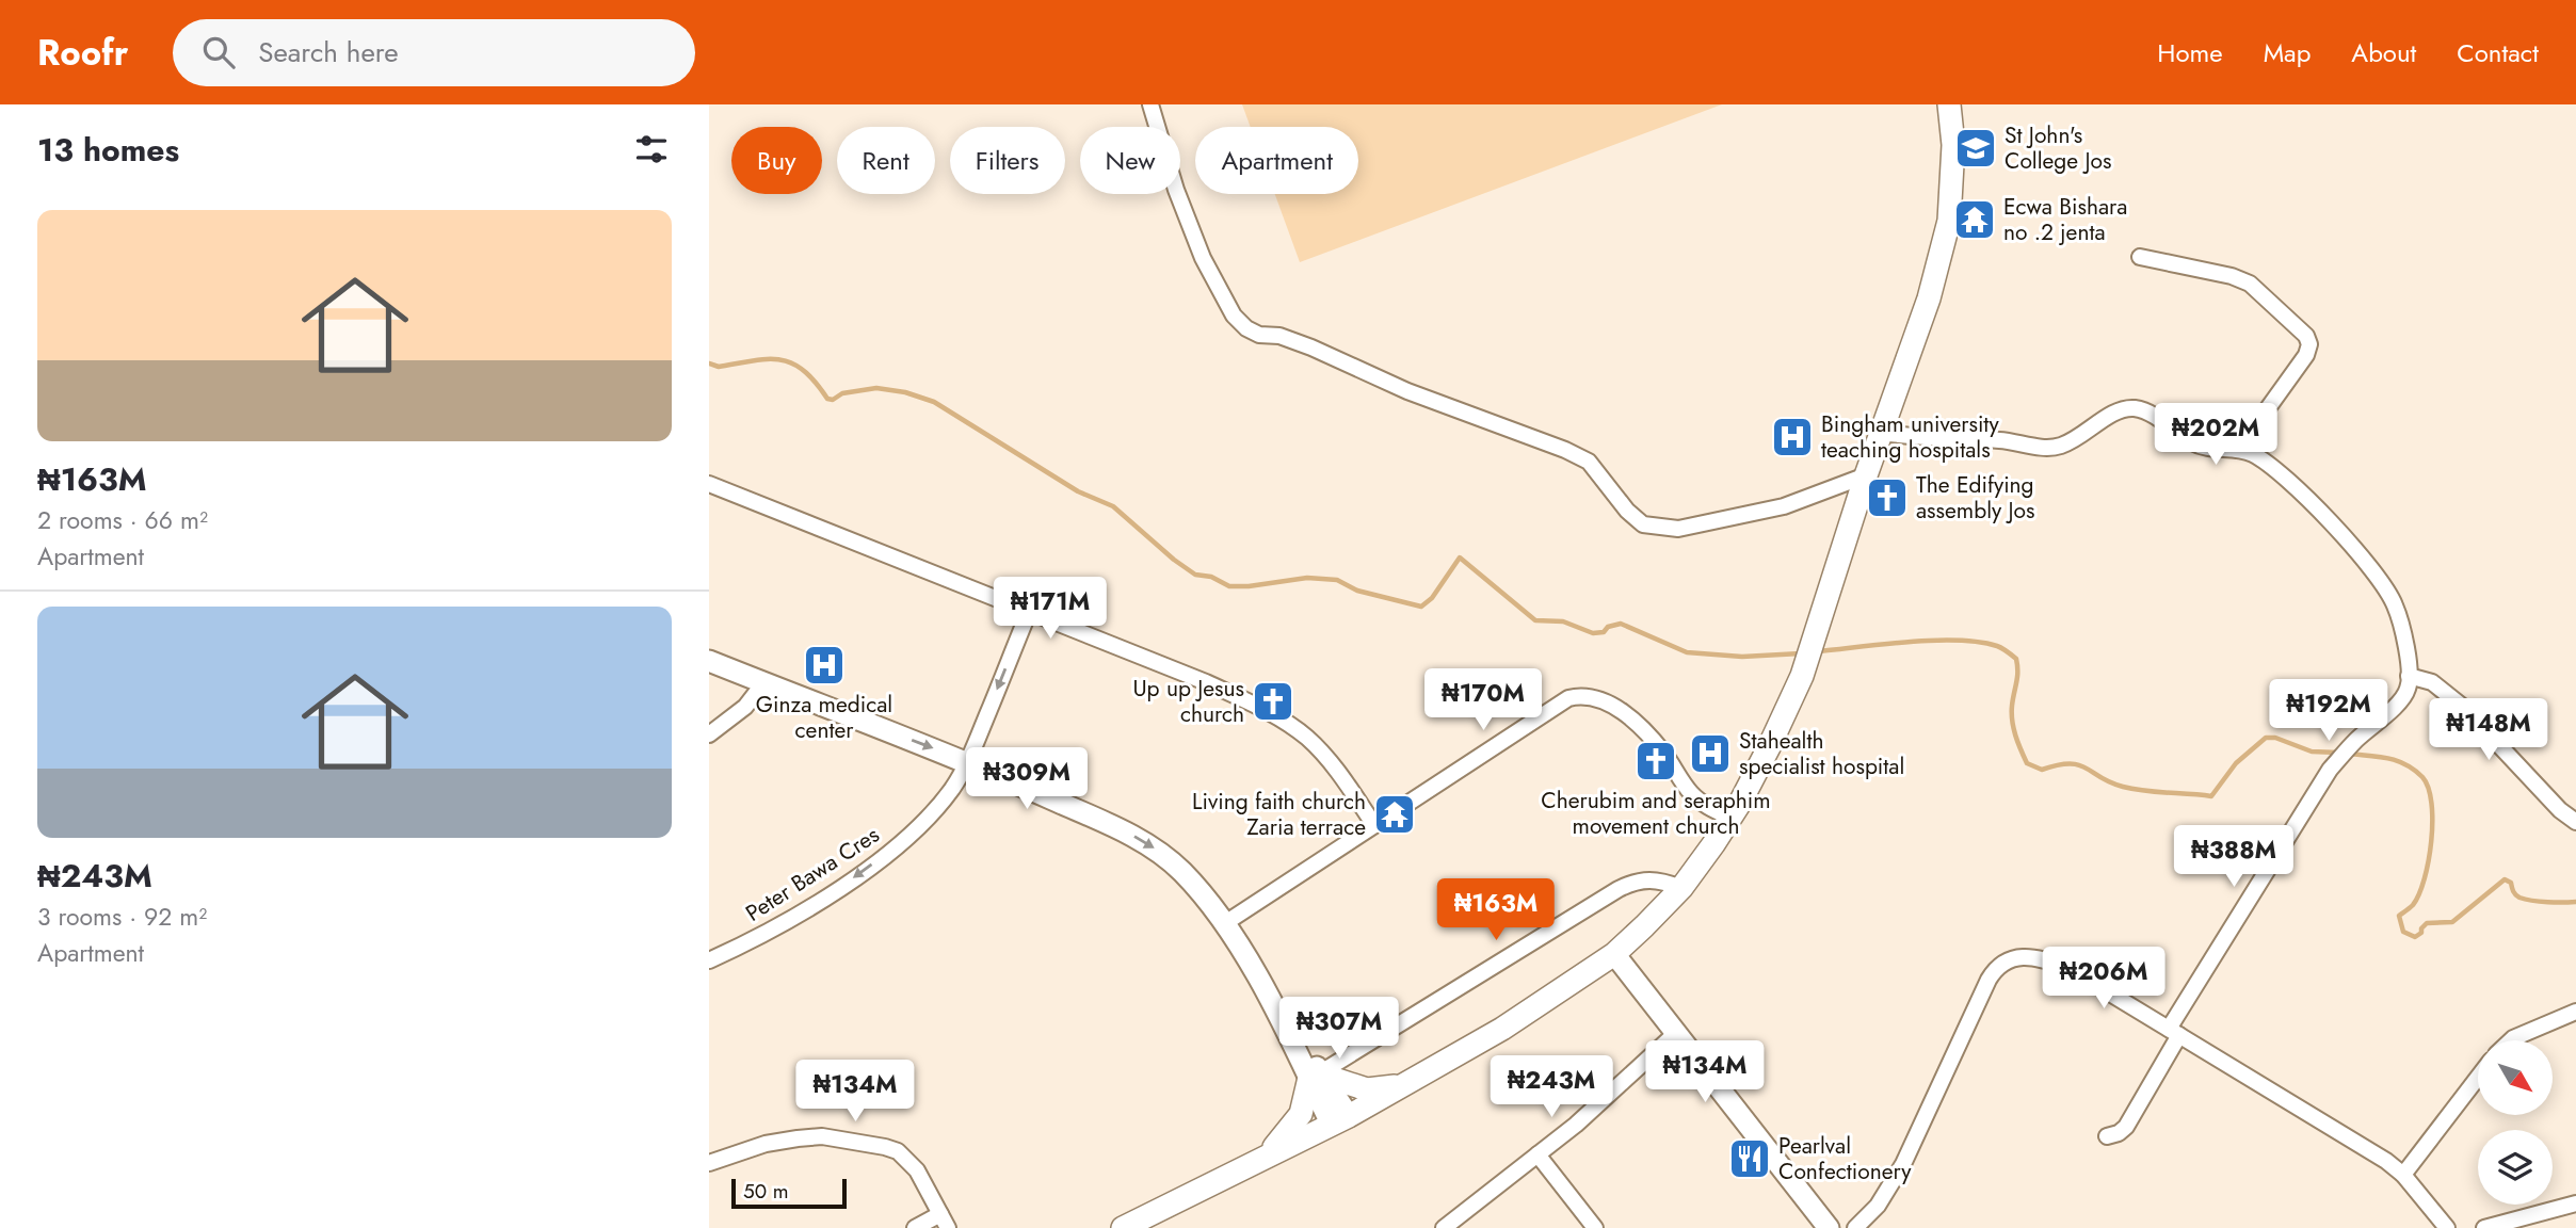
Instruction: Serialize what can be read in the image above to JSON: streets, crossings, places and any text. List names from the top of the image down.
{
  "streets": {
    "street": ["Peter Bawa Cres"]
  },
  "one_way": ["Peter Bawa Cres"],
  "places": {
    "school or university": ["St John's College Jos"],
    "temple": ["Ecwa Bishara no .2 jenta", "Living faith church Zaria terrace"],
    "hospital": ["Bingham university teaching hospitals", "Ginza medical center", "Stahealth specialist hospital"],
    "church": ["The Edifying assembly Jos", "Up up Jesus church", "Cherubim and seraphim movement church"],
    "restaurant": ["Pearlval Confectionery"]
  },
  "scale_bar": "50 m",
  "north": "bottom right",
  "page": {
    "header": "Roofr",
    "search": "Search here",
    "nav": [
      "Home",
      "Map",
      "About",
      "Contact"
    ],
    "heading": "13 homes",
    "chip": [
      "Buy",
      "Rent",
      "Filters",
      "New",
      "Apartment"
    ],
    "list": [
      {
        "name": "₦163M",
        "note": "2 rooms · 66 m² · Apartment"
      },
      {
        "name": "₦243M",
        "note": "3 rooms · 92 m² · Apartment"
      }
    ],
    "price": [
      "₦202M",
      "₦171M",
      "₦170M",
      "₦192M",
      "₦148M",
      "₦309M",
      "₦388M",
      "₦163M",
      "₦206M",
      "₦307M",
      "₦134M",
      "₦243M",
      "₦134M"
    ],
    "scale": "50 m"
  }
}
